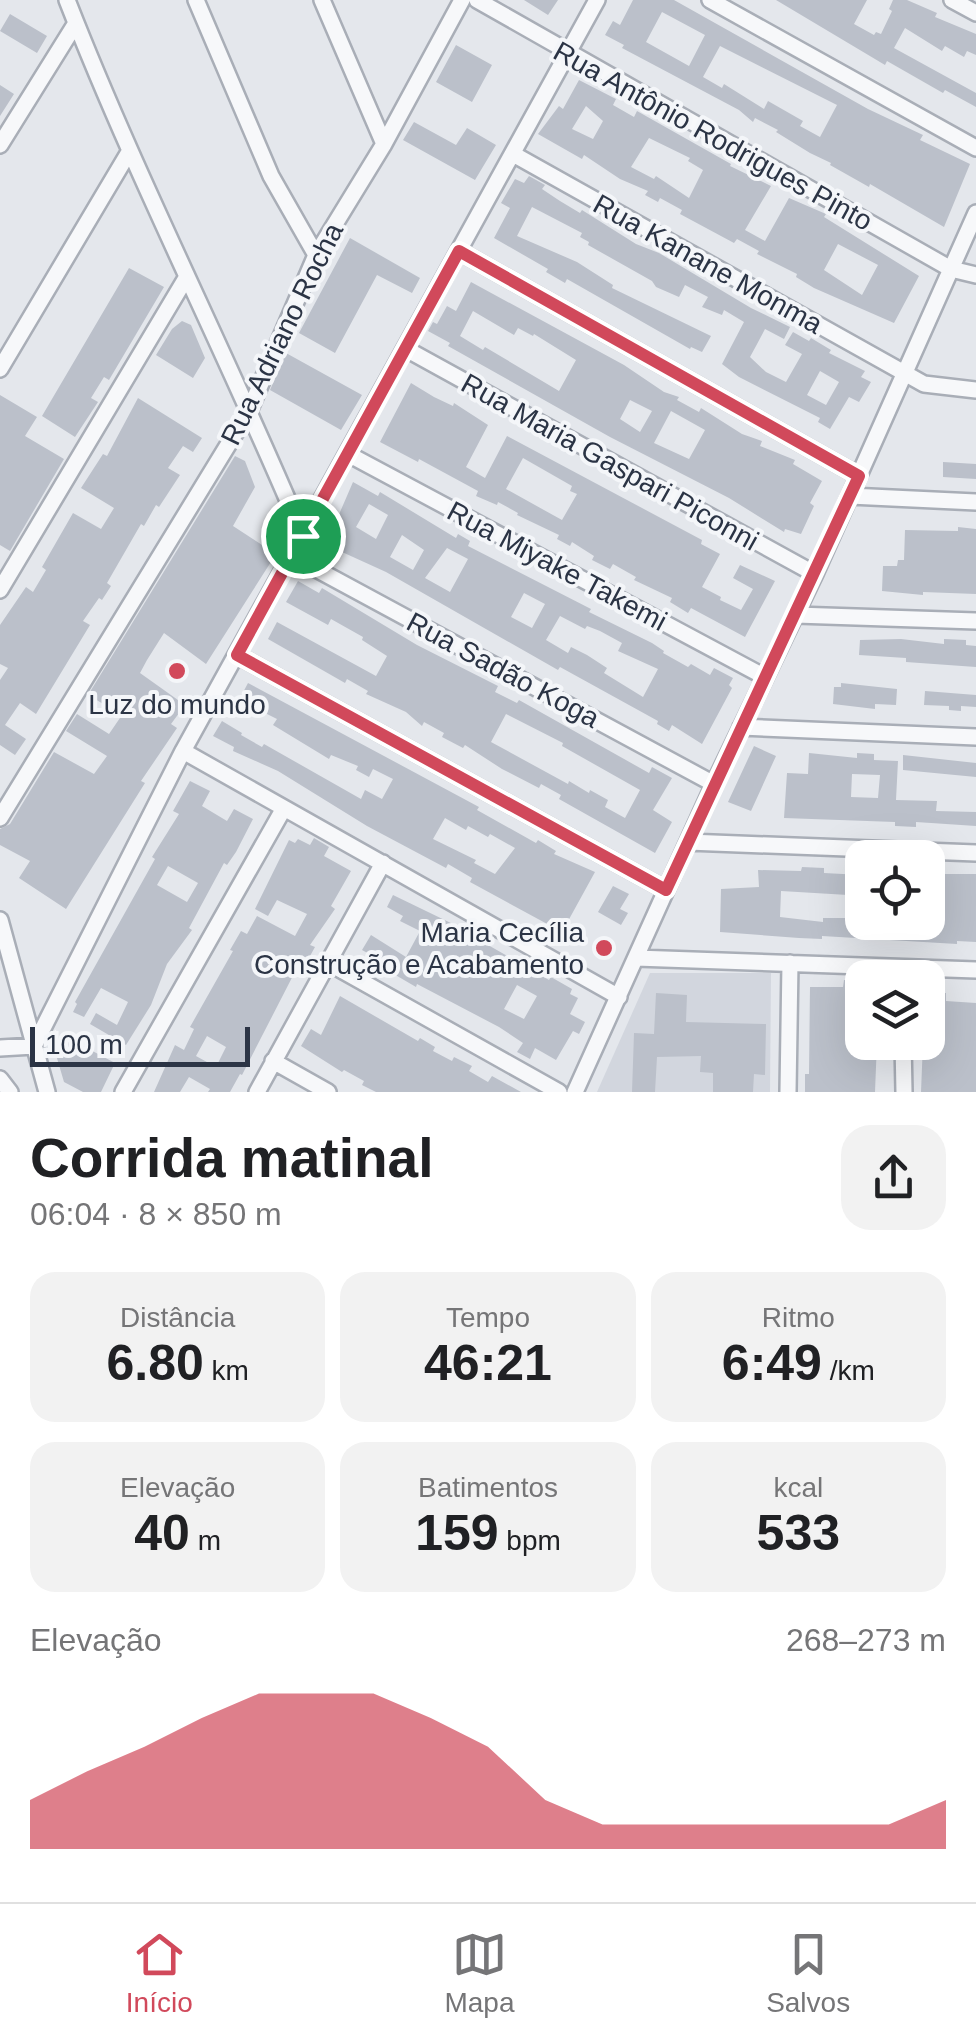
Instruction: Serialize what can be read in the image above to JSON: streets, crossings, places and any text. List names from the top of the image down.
{
  "streets": {
    "street": [
      "Rua Antônio Rodrigues Pinto",
      "Rua Kanane Monma",
      "Rua Adriano Rocha",
      "Rua Maria Gaspari Piconni",
      "Rua Miyake Takemi",
      "Rua Sadão Koga"
    ]
  },
  "places": ["Luz do mundo", "Maria Cecília Construção e Acabamento"],
  "scale_bar": "100 m",
  "page": {
    "scale": "100 m",
    "heading": ["Corrida matinal", "06:04 · 8 × 850 m"],
    "stats": [
      ["Distância", "6.80 km"],
      ["Tempo", "46:21"],
      ["Ritmo", "6:49 /km"],
      ["Elevação", "40 m"],
      ["Batimentos", "159 bpm"],
      ["kcal", "533"]
    ],
    "chart": ["Elevação", "268–273 m"],
    "tabs": ["Início", "Mapa", "Salvos"]
  }
}
